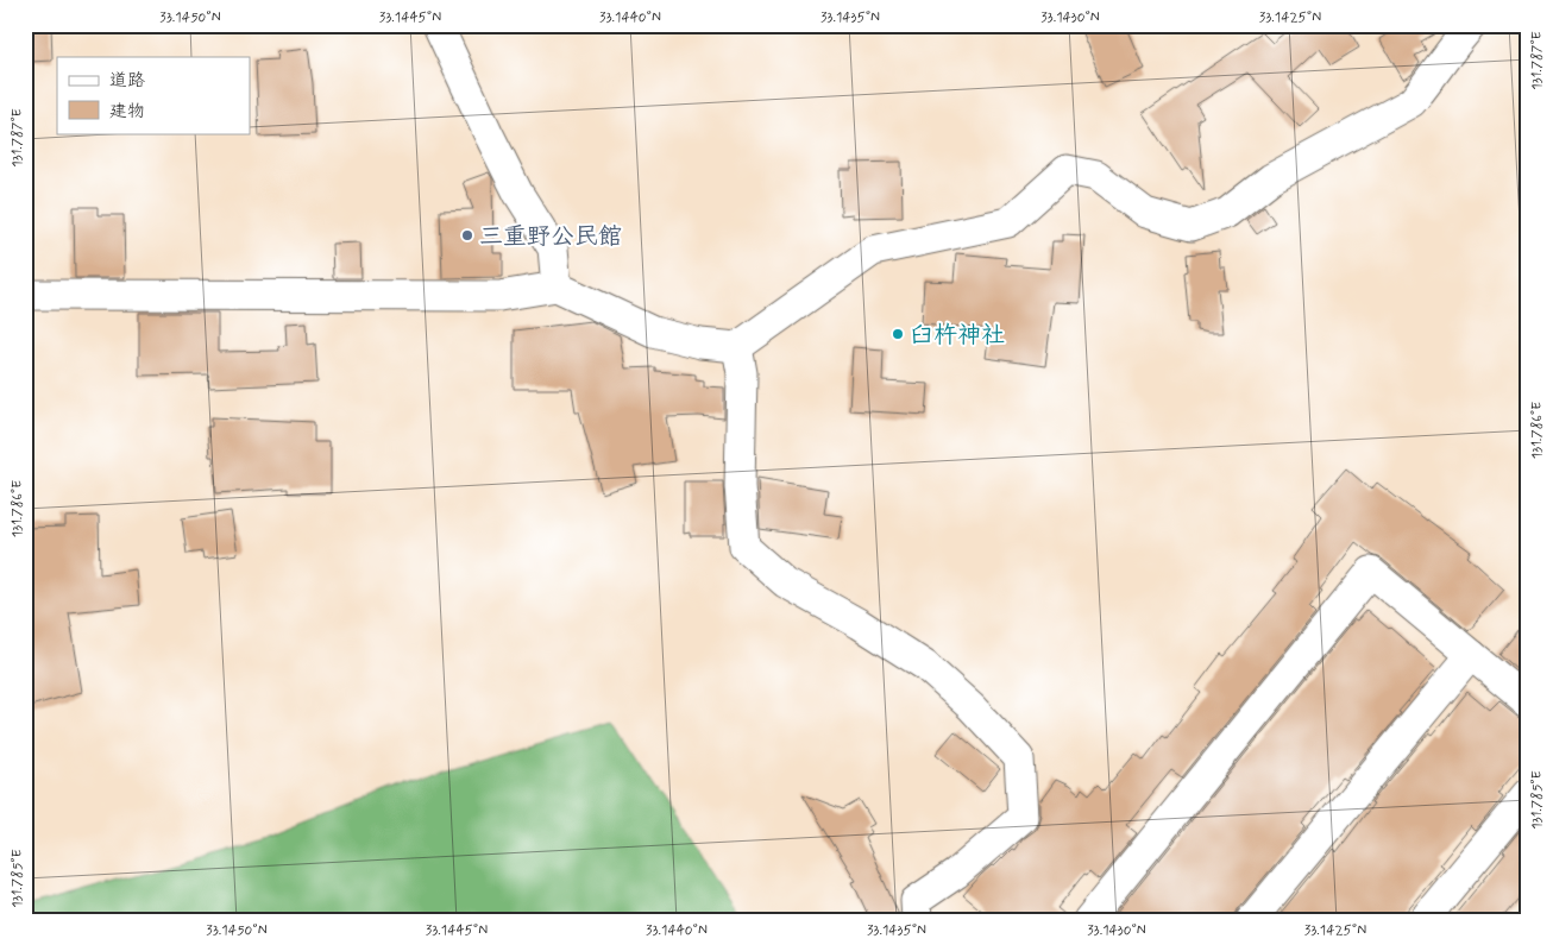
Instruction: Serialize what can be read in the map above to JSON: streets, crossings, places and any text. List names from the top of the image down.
{
  "places": ["三重野公民館", "臼杵神社"],
  "legend": ["道路", "建物"],
  "coordinates": [
    "33.1450°N",
    "33.1445°N",
    "33.1440°N",
    "33.1435°N",
    "33.1430°N",
    "33.1425°N",
    "131.787°E",
    "131.786°E",
    "131.785°E"
  ]
}
